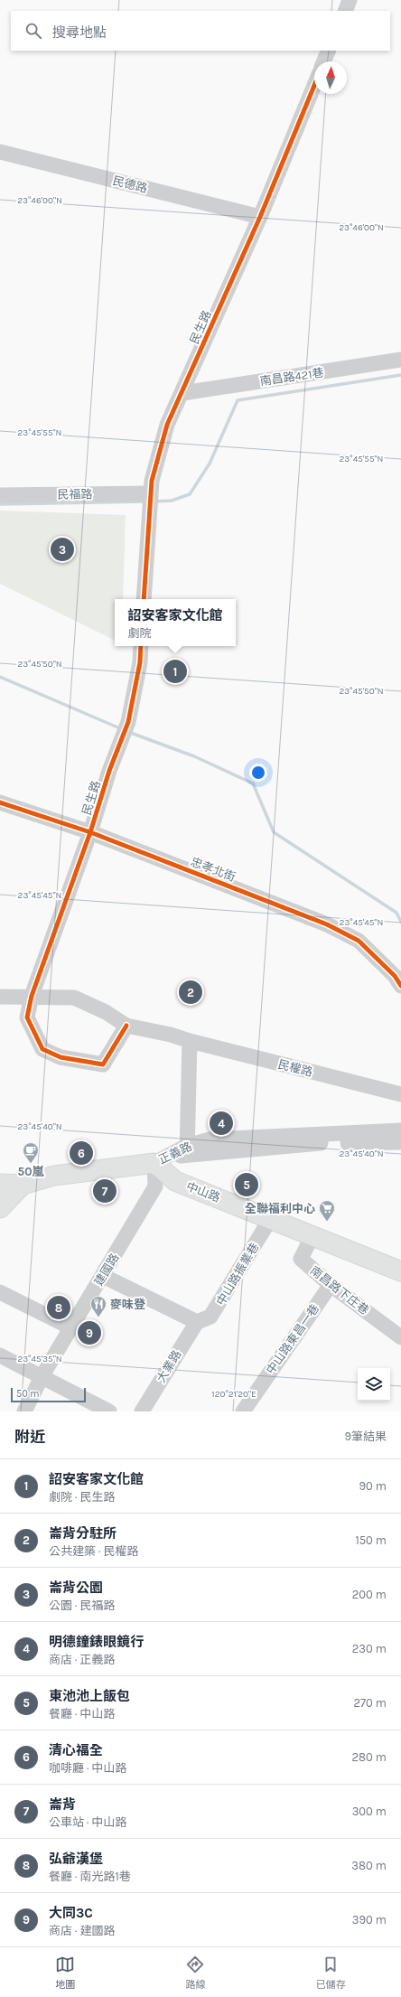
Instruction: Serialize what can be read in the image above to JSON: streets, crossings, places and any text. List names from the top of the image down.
{
  "streets": {
    "main road": ["中山路"],
    "street": [
      "民德路",
      "民生路",
      "南昌路421巷",
      "民福路",
      "忠孝北街",
      "民權路",
      "正義路",
      "建國路",
      "中山路振業巷",
      "南昌路下庄巷",
      "中山路東昌一巷",
      "大業路"
    ]
  },
  "crossings": [
    ["民德路", "民生路"],
    ["民生路", "南昌路421巷"],
    ["民生路", "民福路"],
    ["民生路", "忠孝北街"],
    ["民生路", "民權路"],
    ["正義路", "中山路"],
    ["正義路", "建國路"],
    ["中山路", "建國路"],
    ["中山路", "中山路振業巷"],
    ["中山路", "南昌路下庄巷"],
    ["中山路振業巷", "大業路"],
    ["南昌路下庄巷", "中山路東昌一巷"]
  ],
  "places": {
    "cafe": ["50嵐"],
    "supermarket": ["全聯福利中心"],
    "restaurant": ["麥味登"]
  },
  "scale_bar": "50 m",
  "north": "top",
  "page": {
    "search": "搜尋地點",
    "pins": [
      "3",
      "1",
      "2",
      "4",
      "6",
      "5",
      "7",
      "8",
      "9"
    ],
    "popup": ["詔安客家文化館", "劇院"],
    "scale": "50 m",
    "heading": ["附近", "9筆結果"],
    "list": [
      {
        "mark": "1",
        "name": "詔安客家文化館",
        "note": "劇院 · 民生路",
        "value": "90 m"
      },
      {
        "mark": "2",
        "name": "崙背分駐所",
        "note": "公共建築 · 民權路",
        "value": "150 m"
      },
      {
        "mark": "3",
        "name": "崙背公園",
        "note": "公園 · 民福路",
        "value": "200 m"
      },
      {
        "mark": "4",
        "name": "明德鐘錶眼鏡行",
        "note": "商店 · 正義路",
        "value": "230 m"
      },
      {
        "mark": "5",
        "name": "東池池上飯包",
        "note": "餐廳 · 中山路",
        "value": "270 m"
      },
      {
        "mark": "6",
        "name": "清心福全",
        "note": "咖啡廳 · 中山路",
        "value": "280 m"
      },
      {
        "mark": "7",
        "name": "崙背",
        "note": "公車站 · 中山路",
        "value": "300 m"
      },
      {
        "mark": "8",
        "name": "弘爺漢堡",
        "note": "餐廳 · 南光路1巷",
        "value": "380 m"
      },
      {
        "mark": "9",
        "name": "大同3C",
        "note": "商店 · 建國路",
        "value": "390 m"
      }
    ],
    "nav": ["地圖", "路線", "已儲存"]
  },
  "coordinates": [
    "23°46'00\"N",
    "23°45'55\"N",
    "23°45'50\"N",
    "23°45'45\"N",
    "23°45'40\"N",
    "23°45'35\"N",
    "120°21'20\"E"
  ]
}
